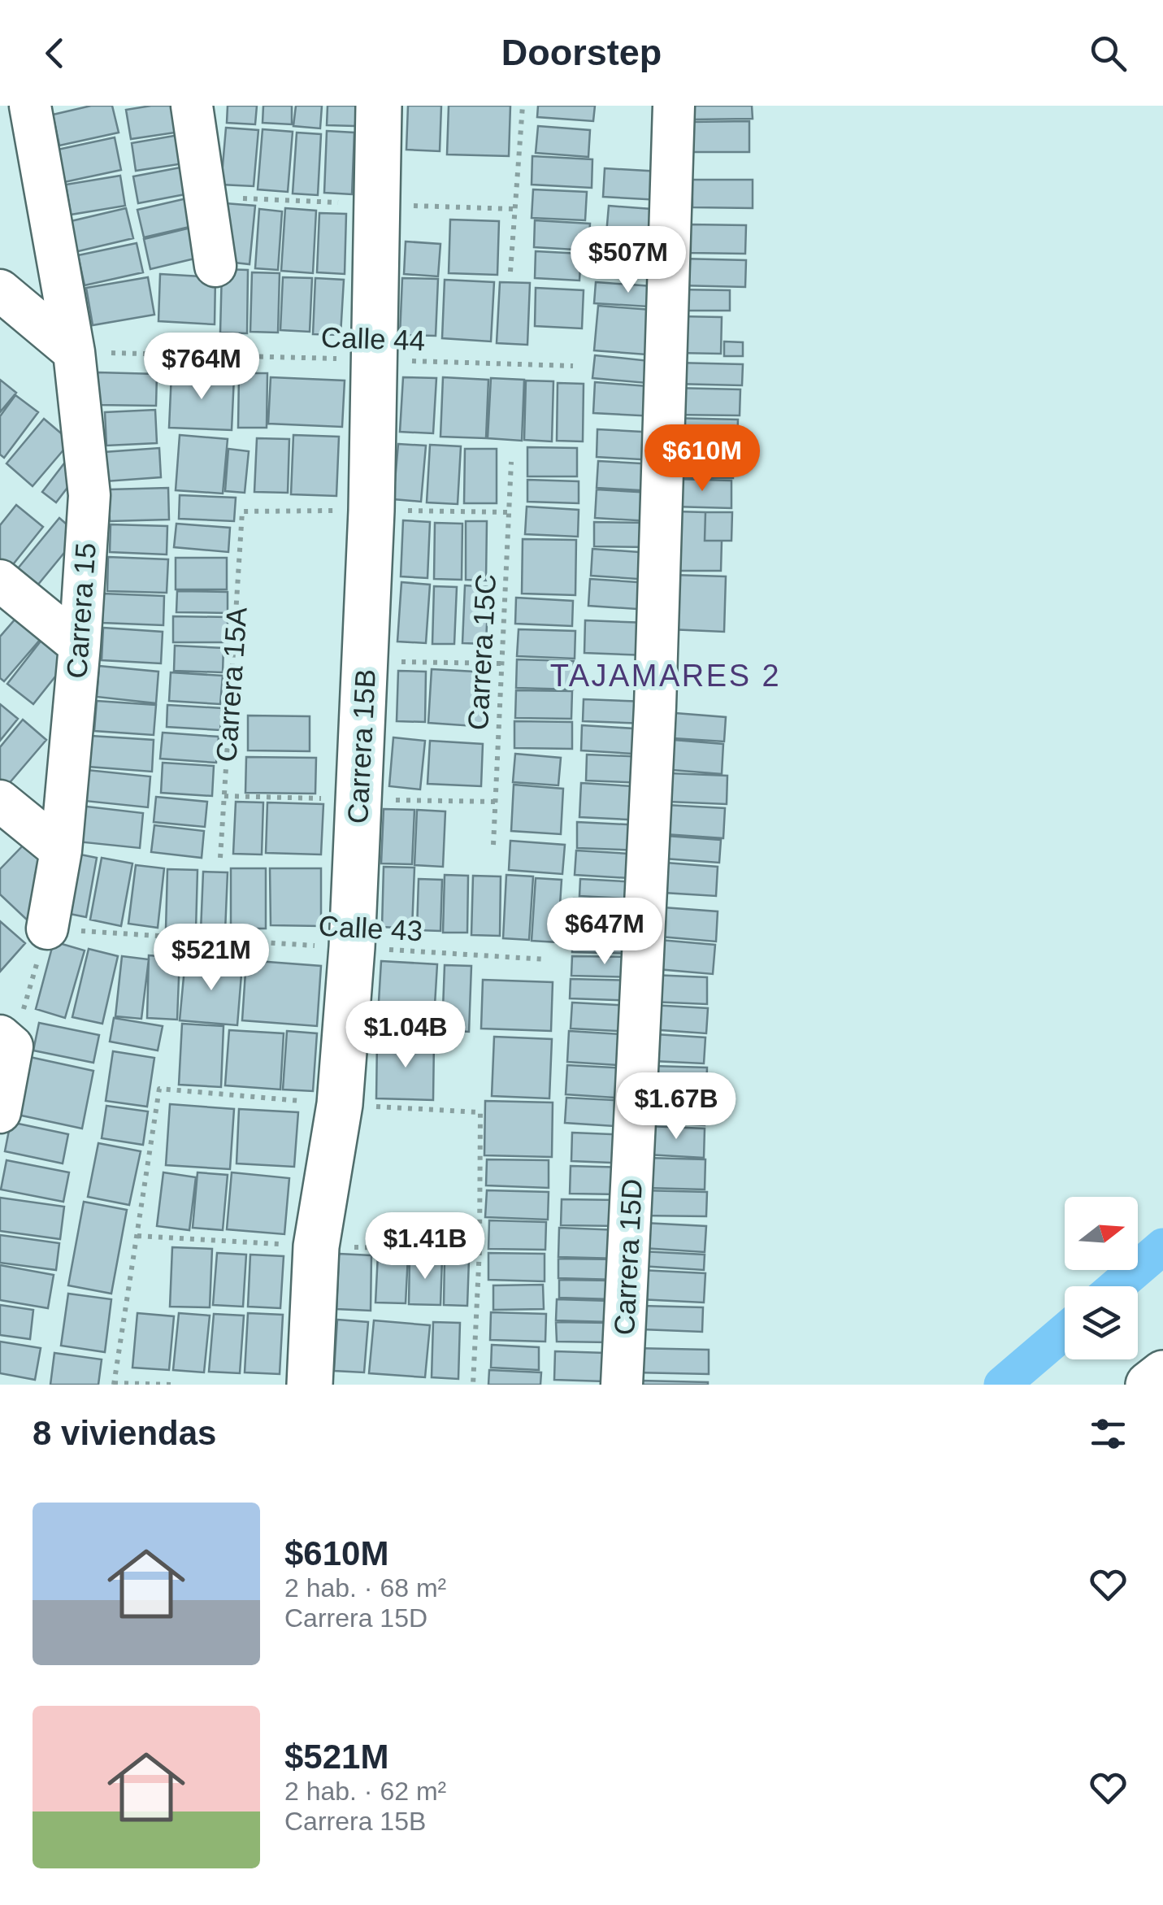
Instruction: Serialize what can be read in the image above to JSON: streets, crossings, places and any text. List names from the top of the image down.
{
  "streets": {
    "street": ["Carrera 15", "Carrera 15B", "Carrera 15D"],
    "path": [
      "Calle 44",
      "Carrera 15C",
      "Carrera 15A",
      "Calle 43"
    ]
  },
  "crossings": [
    ["Calle 44", "Carrera 15"],
    ["Calle 44", "Carrera 15B"],
    ["Carrera 15", "Calle 43"],
    ["Carrera 15B", "Calle 43"]
  ],
  "districts": ["TAJAMARES 2"],
  "north": "right",
  "page": {
    "header": "Doorstep",
    "price": [
      "$507M",
      "$764M",
      "$610M",
      "$647M",
      "$521M",
      "$1.04B",
      "$1.67B",
      "$1.41B"
    ],
    "heading": "8 viviendas",
    "list": [
      {
        "name": "$610M",
        "note": "2 hab. · 68 m² · Carrera 15D"
      },
      {
        "name": "$521M",
        "note": "2 hab. · 62 m² · Carrera 15B"
      }
    ]
  }
}
